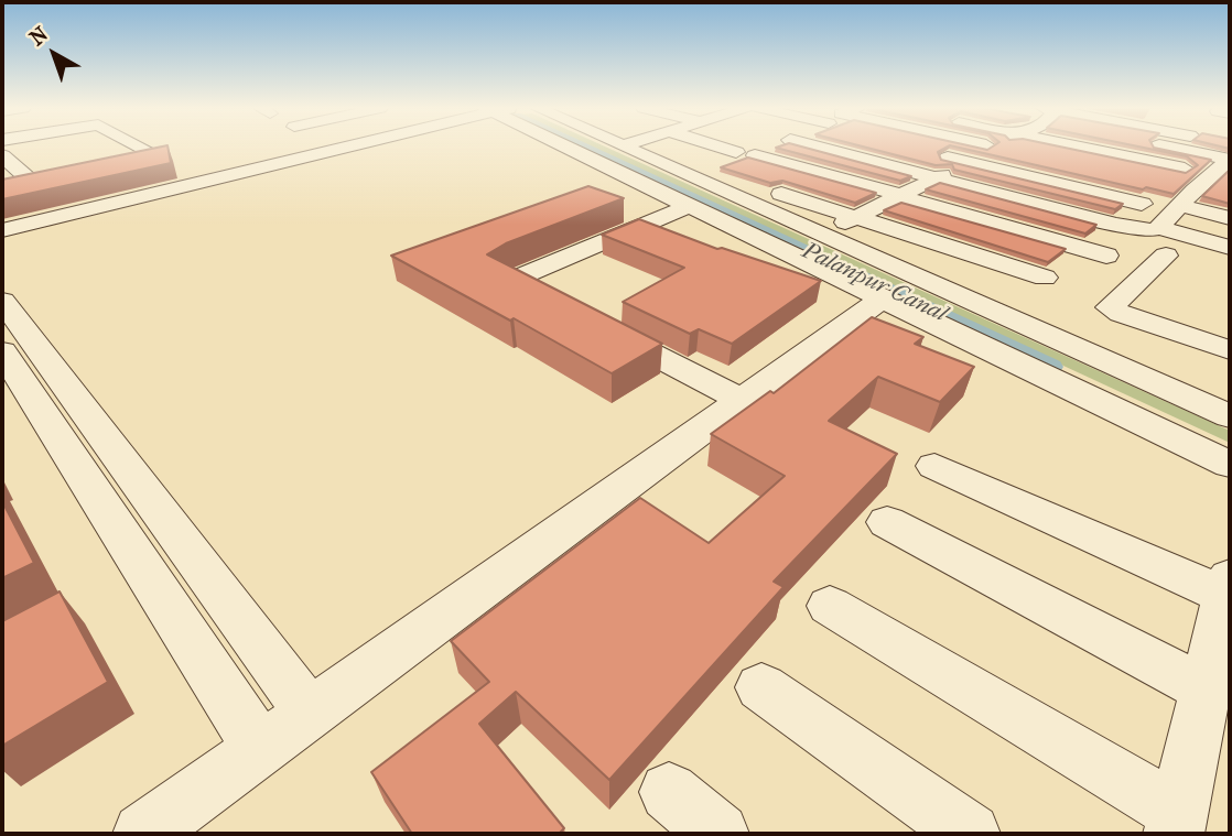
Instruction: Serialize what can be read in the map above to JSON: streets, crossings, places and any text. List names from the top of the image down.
{
  "water": ["Palanpur Canal"],
  "north": "top left"
}
